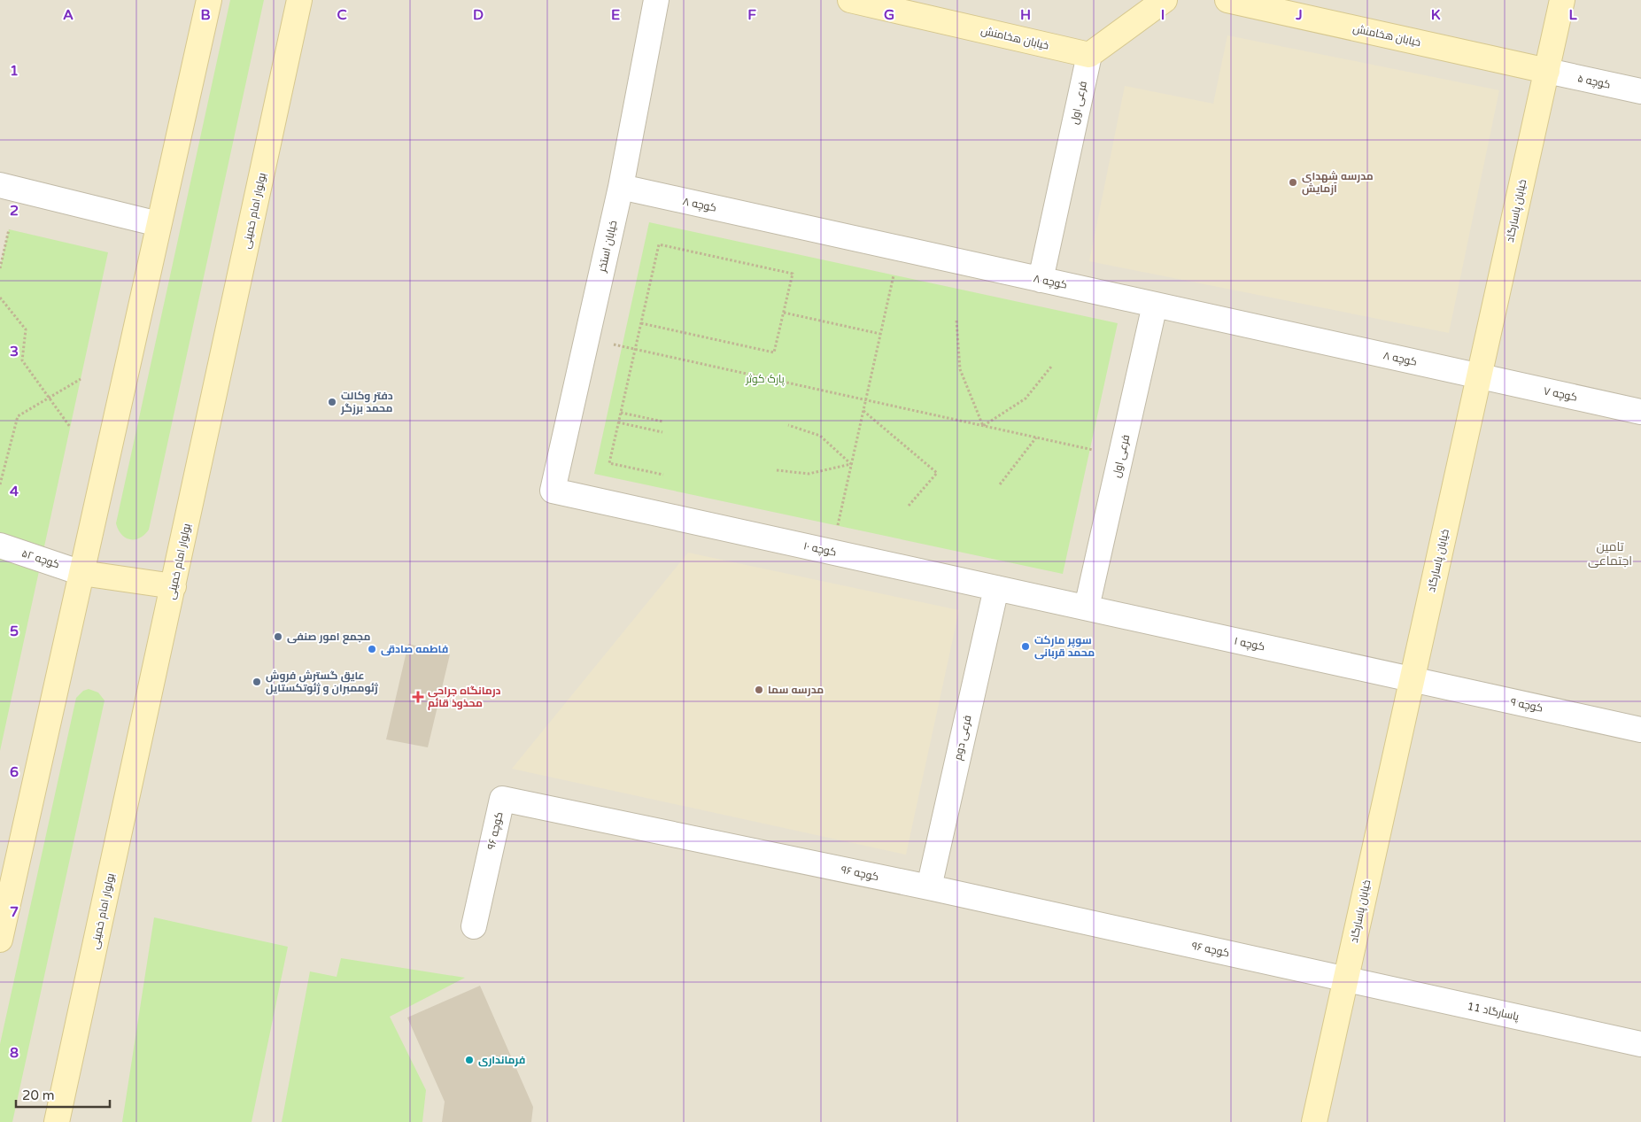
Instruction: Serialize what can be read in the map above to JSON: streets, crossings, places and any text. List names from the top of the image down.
{
  "streets": {
    "main road": ["خیابان هخامنش", "بولوار امام خمینی", "خیابان پاسارگاد"],
    "street": [
      "کوچه ۵",
      "فرعی اول",
      "کوچه ۸",
      "خیابان استخر",
      "کوچه ۷",
      "کوچه ۱۰",
      "کوچه ۵۲",
      "کوچه ۱",
      "کوچه ۹",
      "فرعی دوم",
      "کوچه ۹۶",
      "پاسارگاد 11"
    ]
  },
  "crossings": [
    ["خیابان هخامنش", "کوچه ۵"],
    ["خیابان هخامنش", "فرعی اول"],
    ["خیابان هخامنش", "خیابان پاسارگاد"],
    ["کوچه ۵", "خیابان پاسارگاد"],
    ["فرعی اول", "کوچه ۸"],
    ["فرعی اول", "کوچه ۱۰"],
    ["فرعی اول", "کوچه ۱"],
    ["کوچه ۸", "خیابان پاسارگاد"],
    ["کوچه ۸", "خیابان استخر"],
    ["کوچه ۸", "کوچه ۷"],
    ["خیابان پاسارگاد", "کوچه ۷"],
    ["خیابان پاسارگاد", "کوچه ۱"],
    ["خیابان پاسارگاد", "کوچه ۹"],
    ["خیابان پاسارگاد", "کوچه ۹۶"],
    ["خیابان پاسارگاد", "پاسارگاد 11"],
    ["خیابان استخر", "کوچه ۱۰"],
    ["کوچه ۱۰", "کوچه ۱"],
    ["کوچه ۱۰", "فرعی دوم"],
    ["کوچه ۱", "کوچه ۹"],
    ["فرعی دوم", "کوچه ۹۶"],
    ["کوچه ۹۶", "پاسارگاد 11"]
  ],
  "districts": ["تامین اجتماعی"],
  "parks": ["پارک کوثر"],
  "places": {
    "other": [
      "مدرسه شهدای آزمایش",
      "دفتر وکالت محمد برزگر",
      "مجمع امور صنفی",
      "سوپر مارکت محمد قربانی",
      "فاطمه صادقی",
      "عایق گسترش فروش ژئوممبران و ژئوتکستایل",
      "مدرسه سما",
      "فرمانداری"
    ],
    "health": ["درمانگاه جراحی محذوذ قائم"]
  },
  "scale_bar": "20 m",
  "grid": {
    "columns": [
      "A",
      "B",
      "C",
      "D",
      "E",
      "F",
      "G",
      "H",
      "I",
      "J",
      "K",
      "L"
    ],
    "rows": [
      "1",
      "2",
      "3",
      "4",
      "5",
      "6",
      "7",
      "8"
    ]
  }
}
